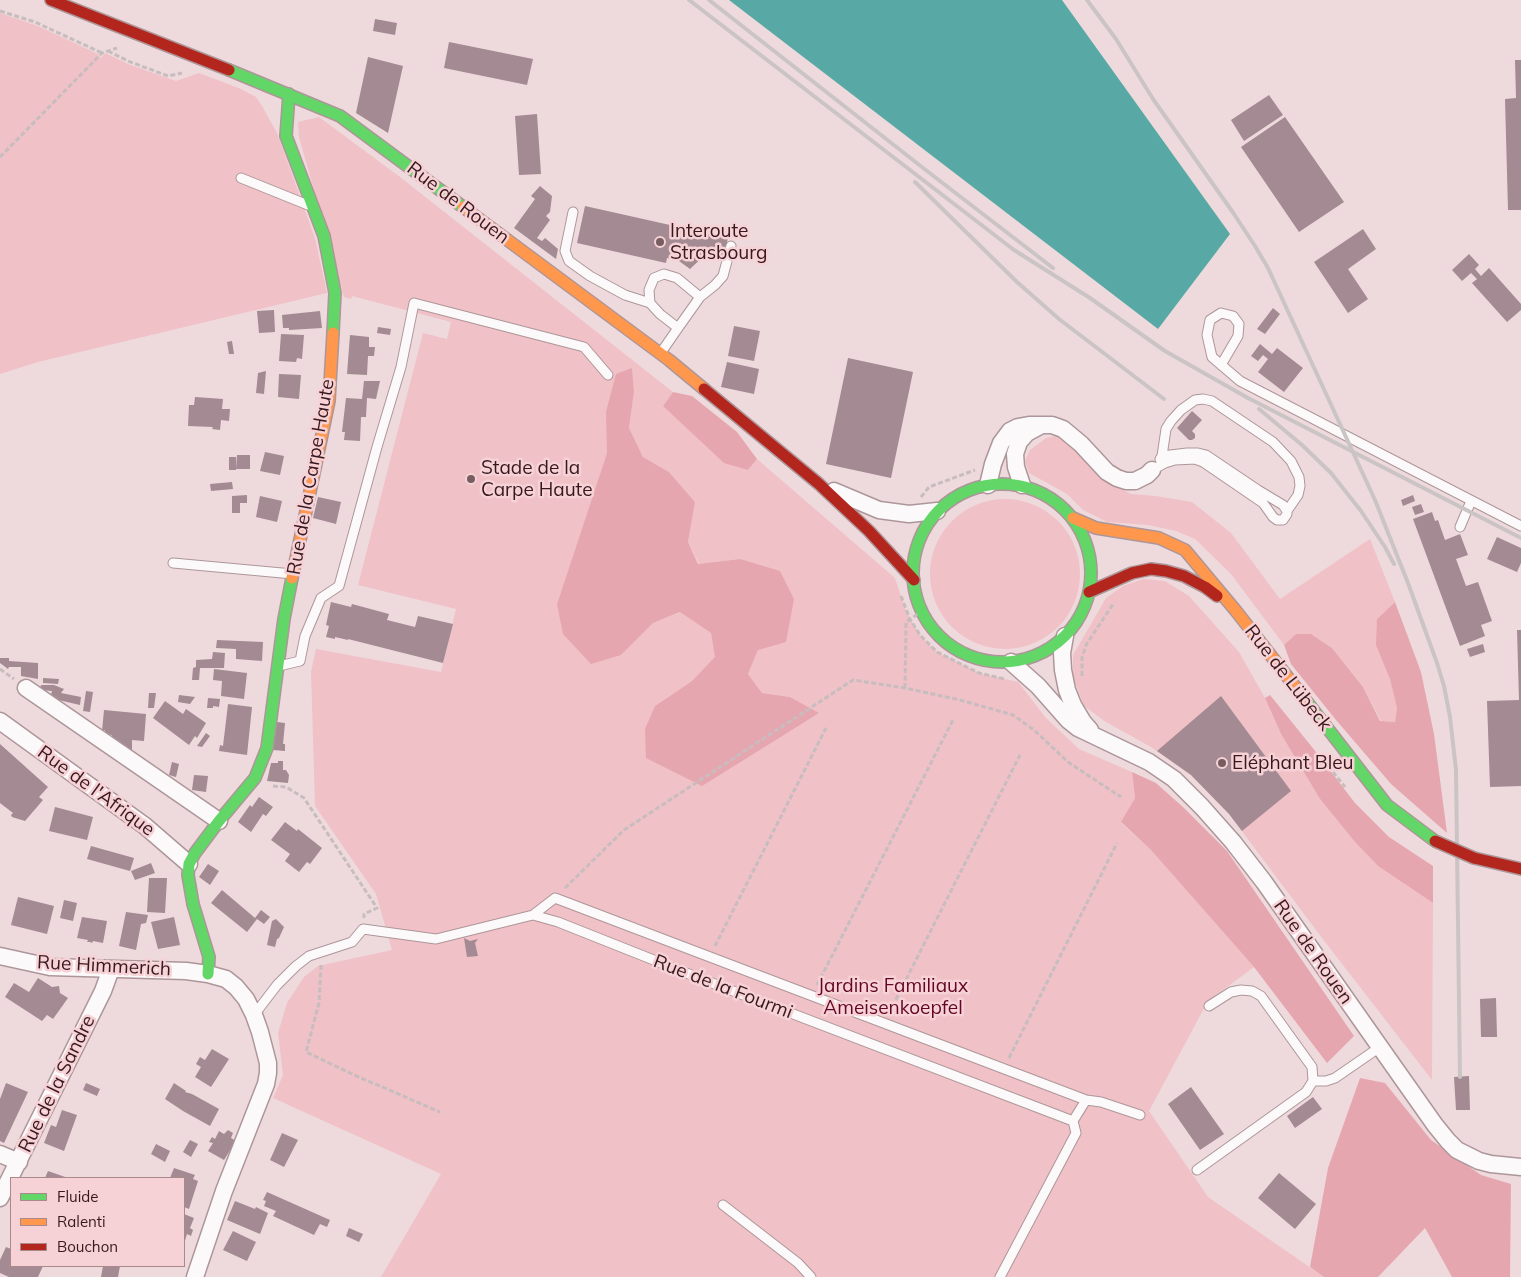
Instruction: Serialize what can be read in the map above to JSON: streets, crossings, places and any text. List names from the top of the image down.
{
  "streets": {
    "street": [
      "Rue de Rouen",
      "Rue de la Carpe Haute",
      "Rue de Lübeck",
      "Rue de l'Afrique",
      "Rue Himmerich",
      "Rue de la Sandre"
    ],
    "lane": ["Rue de la Fourmi"]
  },
  "crossings": [
    ["Rue de Rouen", "Rue de la Carpe Haute"],
    ["Rue de Rouen", "Rue de Lübeck"],
    ["Rue de la Carpe Haute", "Rue de l'Afrique"],
    ["Rue Himmerich", "Rue de la Sandre"]
  ],
  "parks": ["Jardins Familiaux Ameisenkoepfel"],
  "places": ["Interoute Strasbourg", "Stade de la Carpe Haute", "Eléphant Bleu"],
  "legend": ["Fluide", "Ralenti", "Bouchon"]
}
